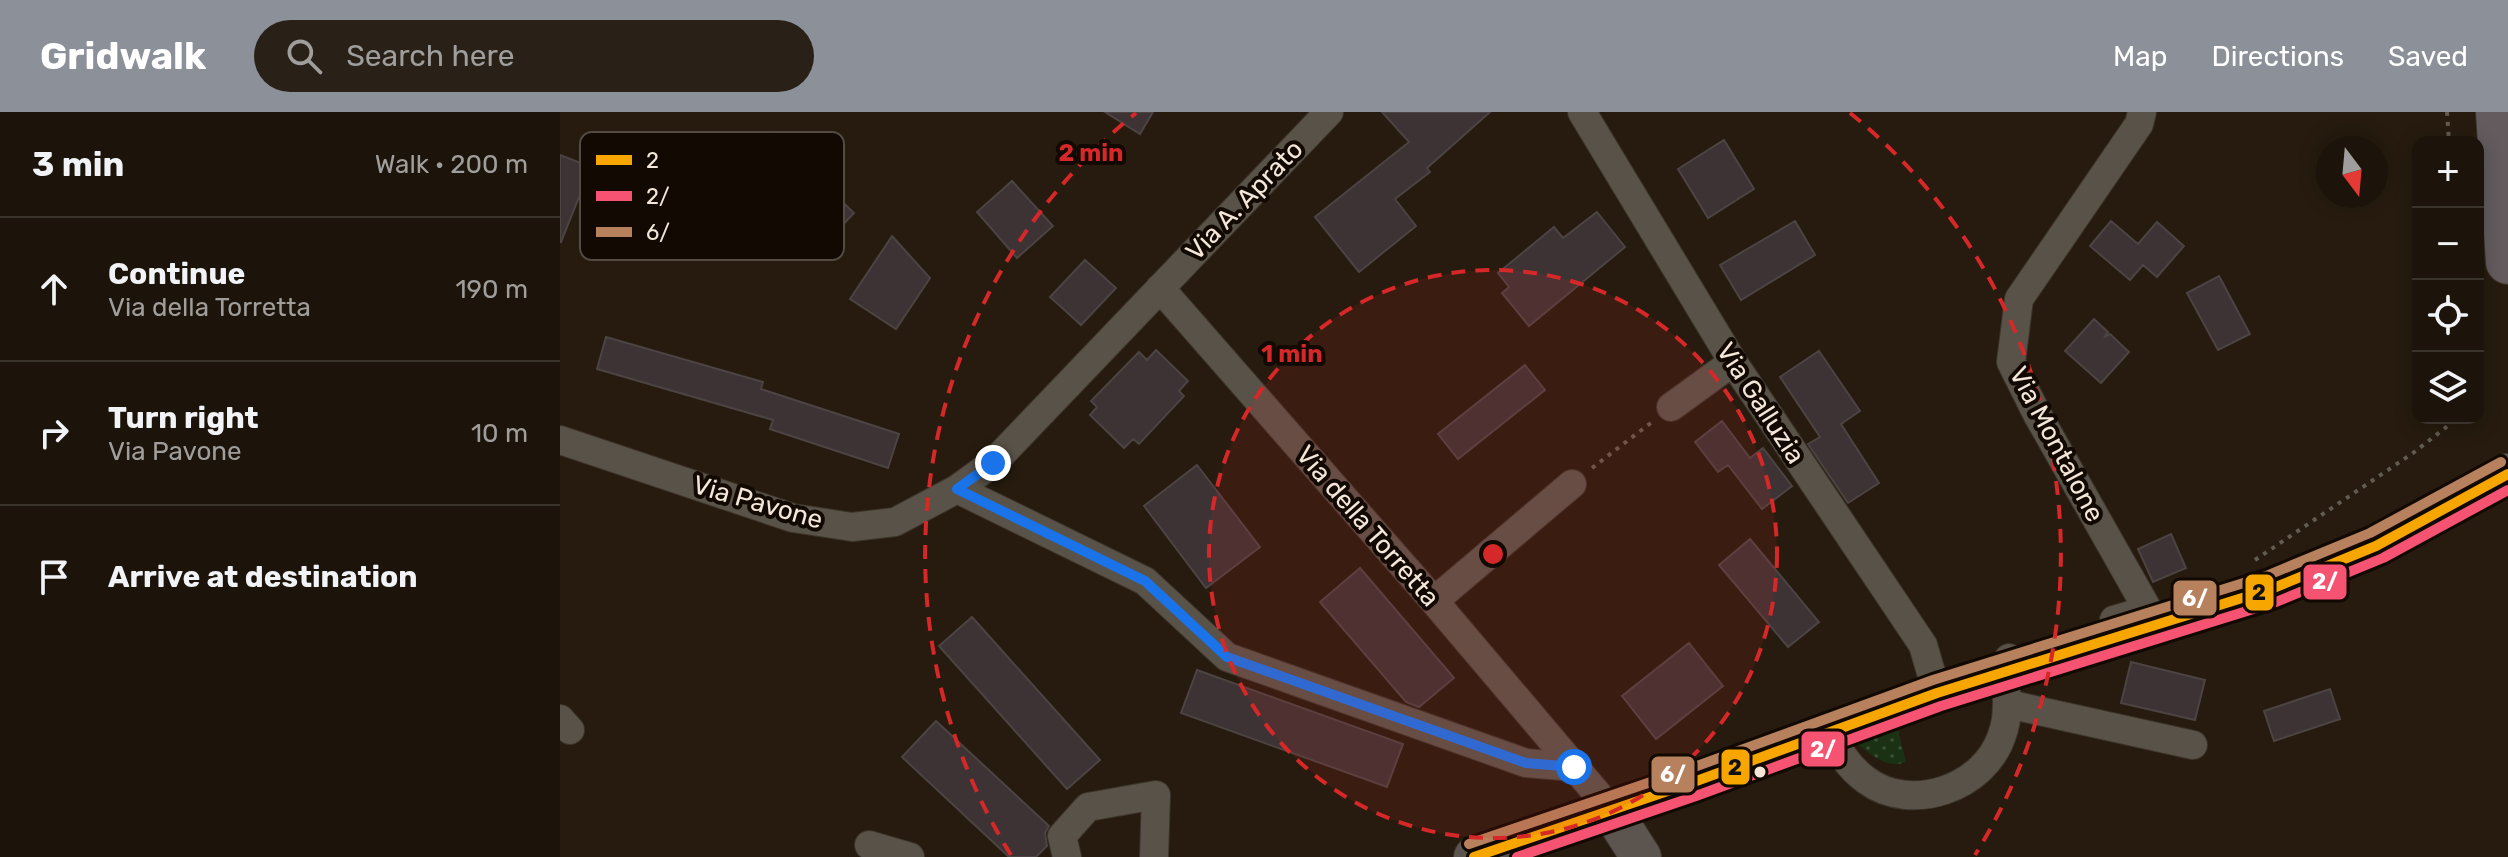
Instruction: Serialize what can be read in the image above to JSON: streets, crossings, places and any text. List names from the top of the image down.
{
  "streets": {
    "main road": ["Via della Torretta"],
    "street": [
      "Via A. Aprato",
      "Via Galluzia",
      "Via Montalone",
      "Via Pavone"
    ]
  },
  "crossings": [
    ["Via A. Aprato", "Via Pavone"],
    ["Via A. Aprato", "Via della Torretta"]
  ],
  "lines": ["transit line 6/", "transit line 2", "transit line 2/"],
  "legend": ["2", "2/", "6/"],
  "north": "bottom",
  "page": {
    "header": "Gridwalk",
    "search": "Search here",
    "nav": ["Map", "Directions", "Saved"],
    "heading": ["3 min", "Walk · 200 m"],
    "map_buttons": ["+", "−"],
    "list": [
      ["Continue", "Via della Torretta", "190 m"],
      ["Turn right", "Via Pavone", "10 m"],
      "Arrive at destination"
    ]
  },
  "rings": ["2 min", "1 min"]
}
